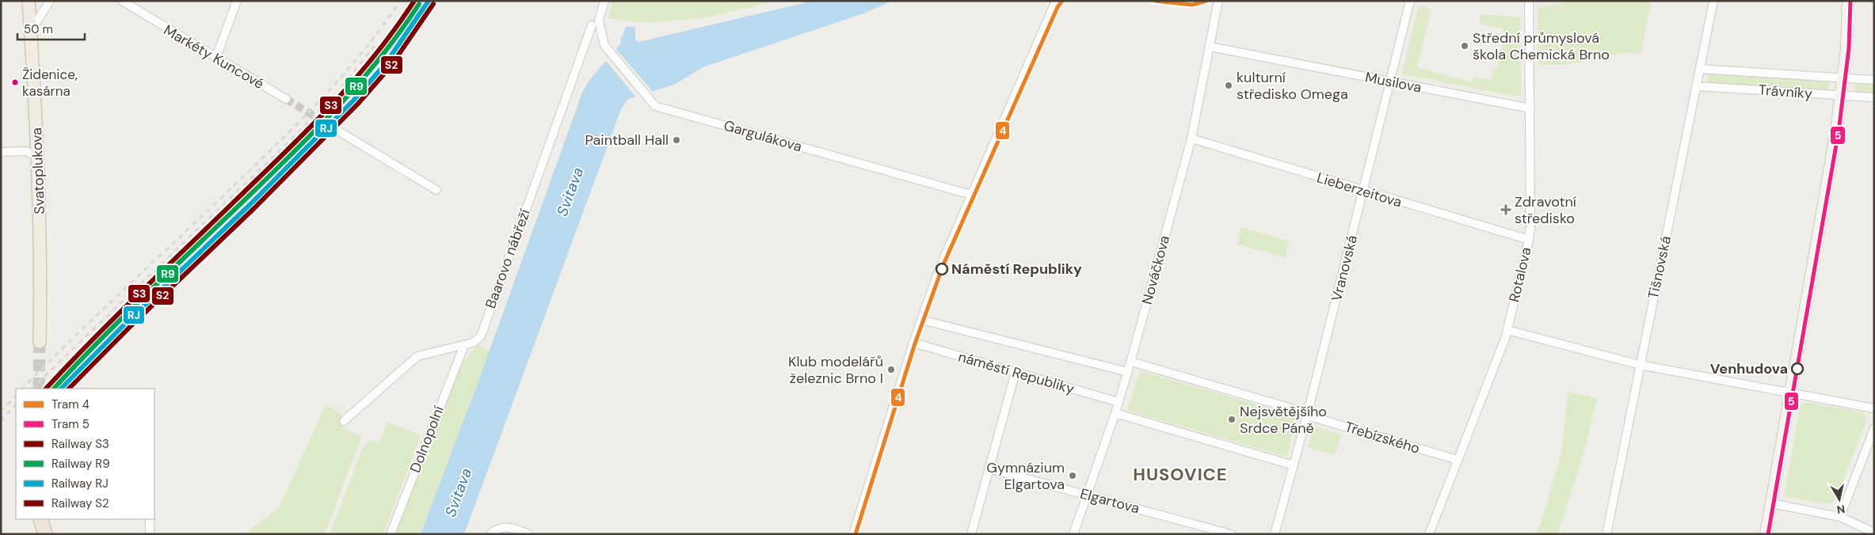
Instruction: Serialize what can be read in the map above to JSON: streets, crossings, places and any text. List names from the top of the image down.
{
  "streets": {
    "main road": ["Svatoplukova"],
    "street": [
      "Markéty Kuncové",
      "Musilova",
      "Trávníky",
      "Gargulákova",
      "Lieberzeitova",
      "Baarovo nábřeží",
      "Tišnovská",
      "Vranovská",
      "Nováčkova",
      "Rotalova",
      "náměstí Republiky",
      "Třebízského",
      "Dolnopolní",
      "Elgartova"
    ]
  },
  "crossings": [
    ["Musilova", "Vranovská"],
    ["Musilova", "Nováčkova"],
    ["Musilova", "Rotalova"],
    ["Trávníky", "Tišnovská"],
    ["Gargulákova", "Baarovo nábřeží"],
    ["Lieberzeitova", "Vranovská"],
    ["Lieberzeitova", "Nováčkova"],
    ["Lieberzeitova", "Rotalova"],
    ["Baarovo nábřeží", "Dolnopolní"],
    ["Vranovská", "Třebízského"],
    ["Nováčkova", "náměstí Republiky"],
    ["Nováčkova", "Elgartova"],
    ["Rotalova", "Třebízského"]
  ],
  "districts": ["HUSOVICE"],
  "water": ["Svitava"],
  "places": {
    "other": [
      "Střední průmyslová škola Chemická Brno",
      "Židenice, kasárna",
      "kulturní středisko Omega",
      "Paintball Hall",
      "Náměstí Republiky",
      "Venhudova",
      "Klub modelářů železnic Brno I",
      "Nejsvětějšího Srdce Páně",
      "Gymnázium Elgartova"
    ],
    "health": ["Zdravotní středisko"]
  },
  "lines": [
    "tram line 4",
    "tram line 5",
    "rail line S3",
    "rail line RJ",
    "rail line R9",
    "rail line S2"
  ],
  "legend": [
    "Tram 4",
    "Tram 5",
    "Railway S3",
    "Railway R9",
    "Railway RJ",
    "Railway S2"
  ],
  "scale_bar": "50 m",
  "north": "bottom"
}
